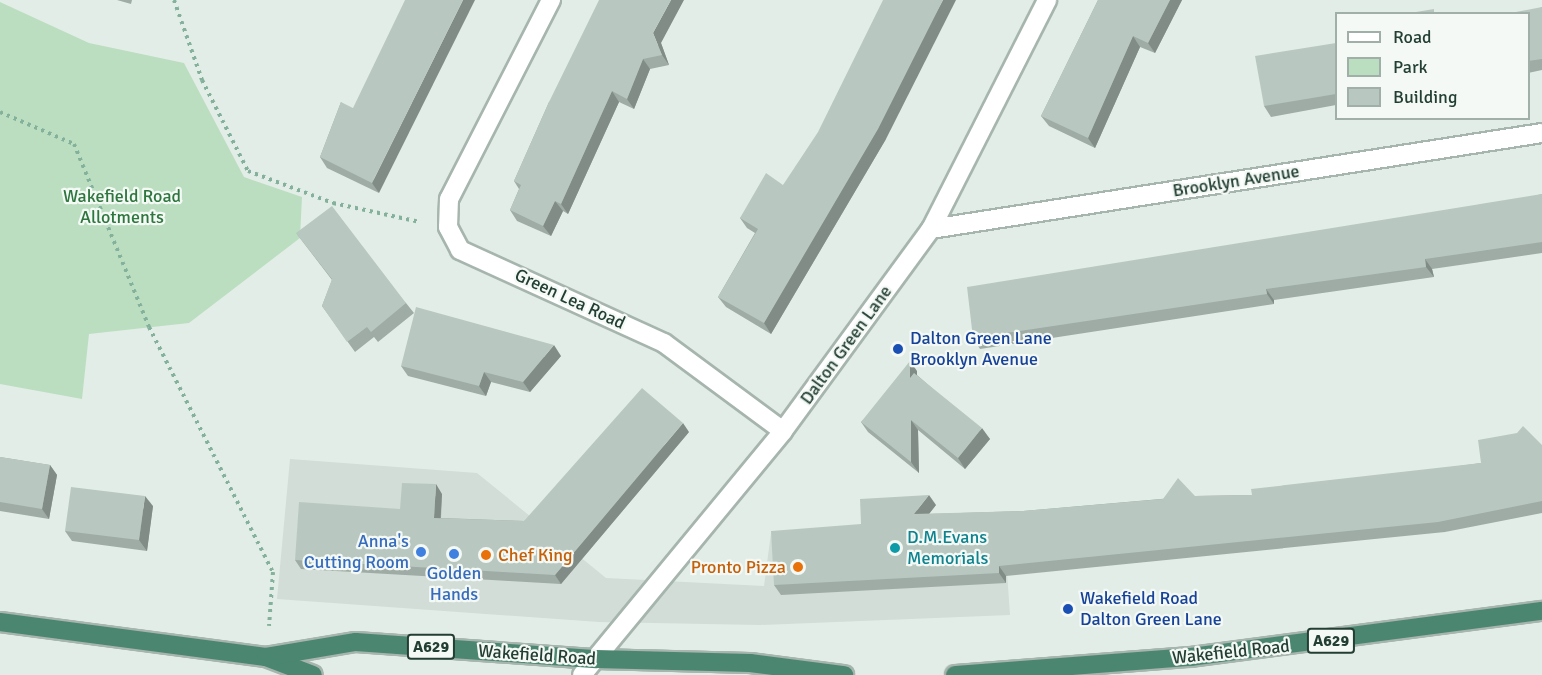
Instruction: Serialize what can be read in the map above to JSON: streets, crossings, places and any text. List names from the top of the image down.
{
  "streets": {
    "highway": ["A629", "Wakefield Road"],
    "street": ["Brooklyn Avenue", "Green Lea Road", "Dalton Green Lane"]
  },
  "crossings": [
    ["Brooklyn Avenue", "Dalton Green Lane"],
    ["Green Lea Road", "Dalton Green Lane"],
    ["Dalton Green Lane", "Wakefield Road"]
  ],
  "parks": ["Wakefield Road Allotments"],
  "places": [
    "Dalton Green Lane Brooklyn Avenue",
    "D.M.Evans Memorials",
    "Anna's Cutting Room",
    "Golden Hands",
    "Chef King",
    "Pronto Pizza",
    "Wakefield Road Dalton Green Lane"
  ],
  "legend": ["Road", "Park", "Building"]
}
